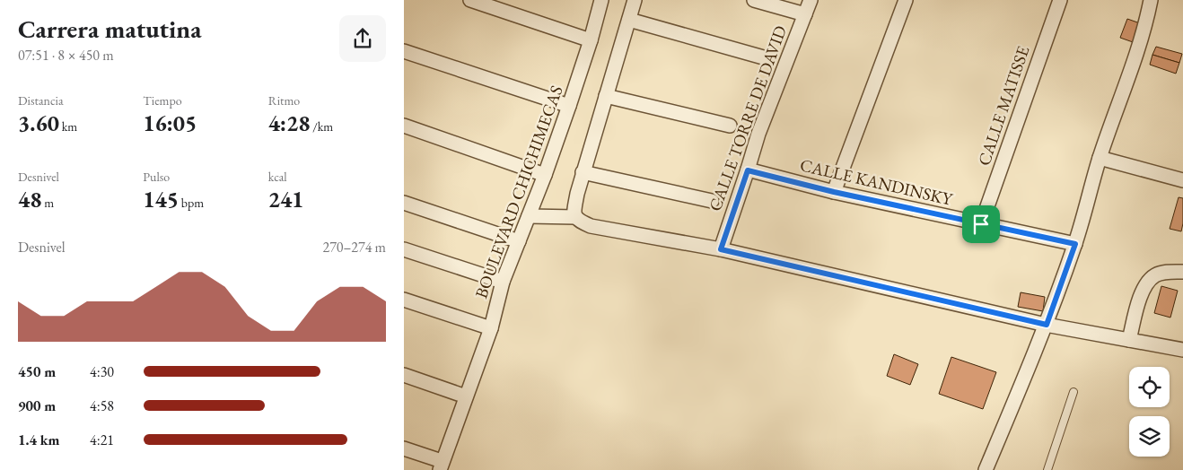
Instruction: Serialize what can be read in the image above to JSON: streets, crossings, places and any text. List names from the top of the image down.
{
  "streets": {
    "street": [
      "CALLE MATISSE",
      "CALLE TORRE DE DAVID",
      "CALLE KANDINSKY",
      "BOULEVARD CHICHIMECAS"
    ]
  },
  "crossings": [
    ["CALLE MATISSE", "CALLE KANDINSKY"],
    ["CALLE TORRE DE DAVID", "CALLE KANDINSKY"]
  ],
  "page": {
    "heading": ["Carrera matutina", "07:51 · 8 × 450 m"],
    "stats": [
      ["Distancia", "3.60 km"],
      ["Tiempo", "16:05"],
      ["Ritmo", "4:28 /km"],
      ["Desnivel", "48 m"],
      ["Pulso", "145 bpm"],
      ["kcal", "241"]
    ],
    "chart": ["Desnivel", "270–274 m"],
    "list": [
      {
        "name": "450 m",
        "note": "4:30"
      },
      {
        "name": "900 m",
        "note": "4:58"
      },
      {
        "name": "1.4 km",
        "note": "4:21"
      }
    ]
  }
}
